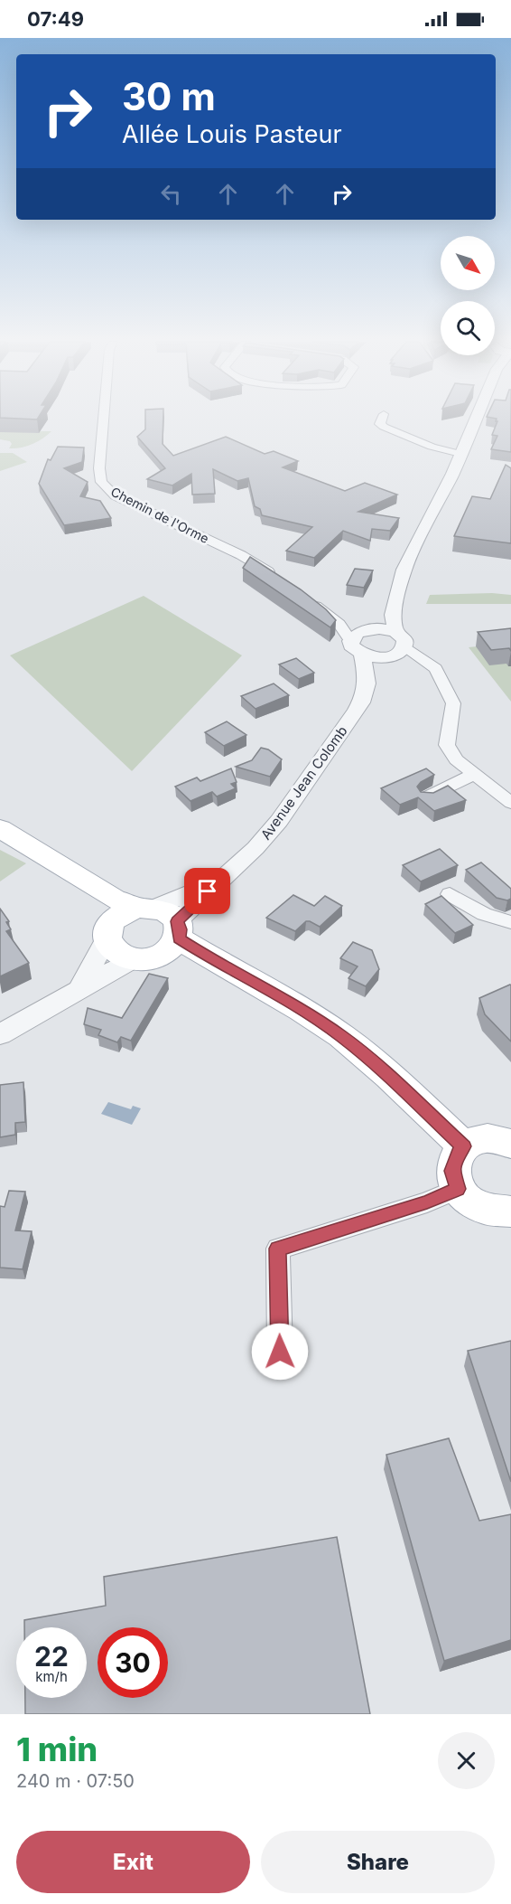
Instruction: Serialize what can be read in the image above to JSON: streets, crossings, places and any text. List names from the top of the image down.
{
  "streets": {
    "street": ["Chemin de l'Orme", "Avenue Jean Colomb"]
  },
  "north": "bottom right",
  "page": {
    "status": "07:49",
    "turn": ["30 m", "Allée Louis Pasteur"],
    "speed": "22 km/h",
    "limit": "30",
    "heading": ["1 min", "240 m · 07:50"],
    "buttons": ["Exit", "Share"]
  }
}
